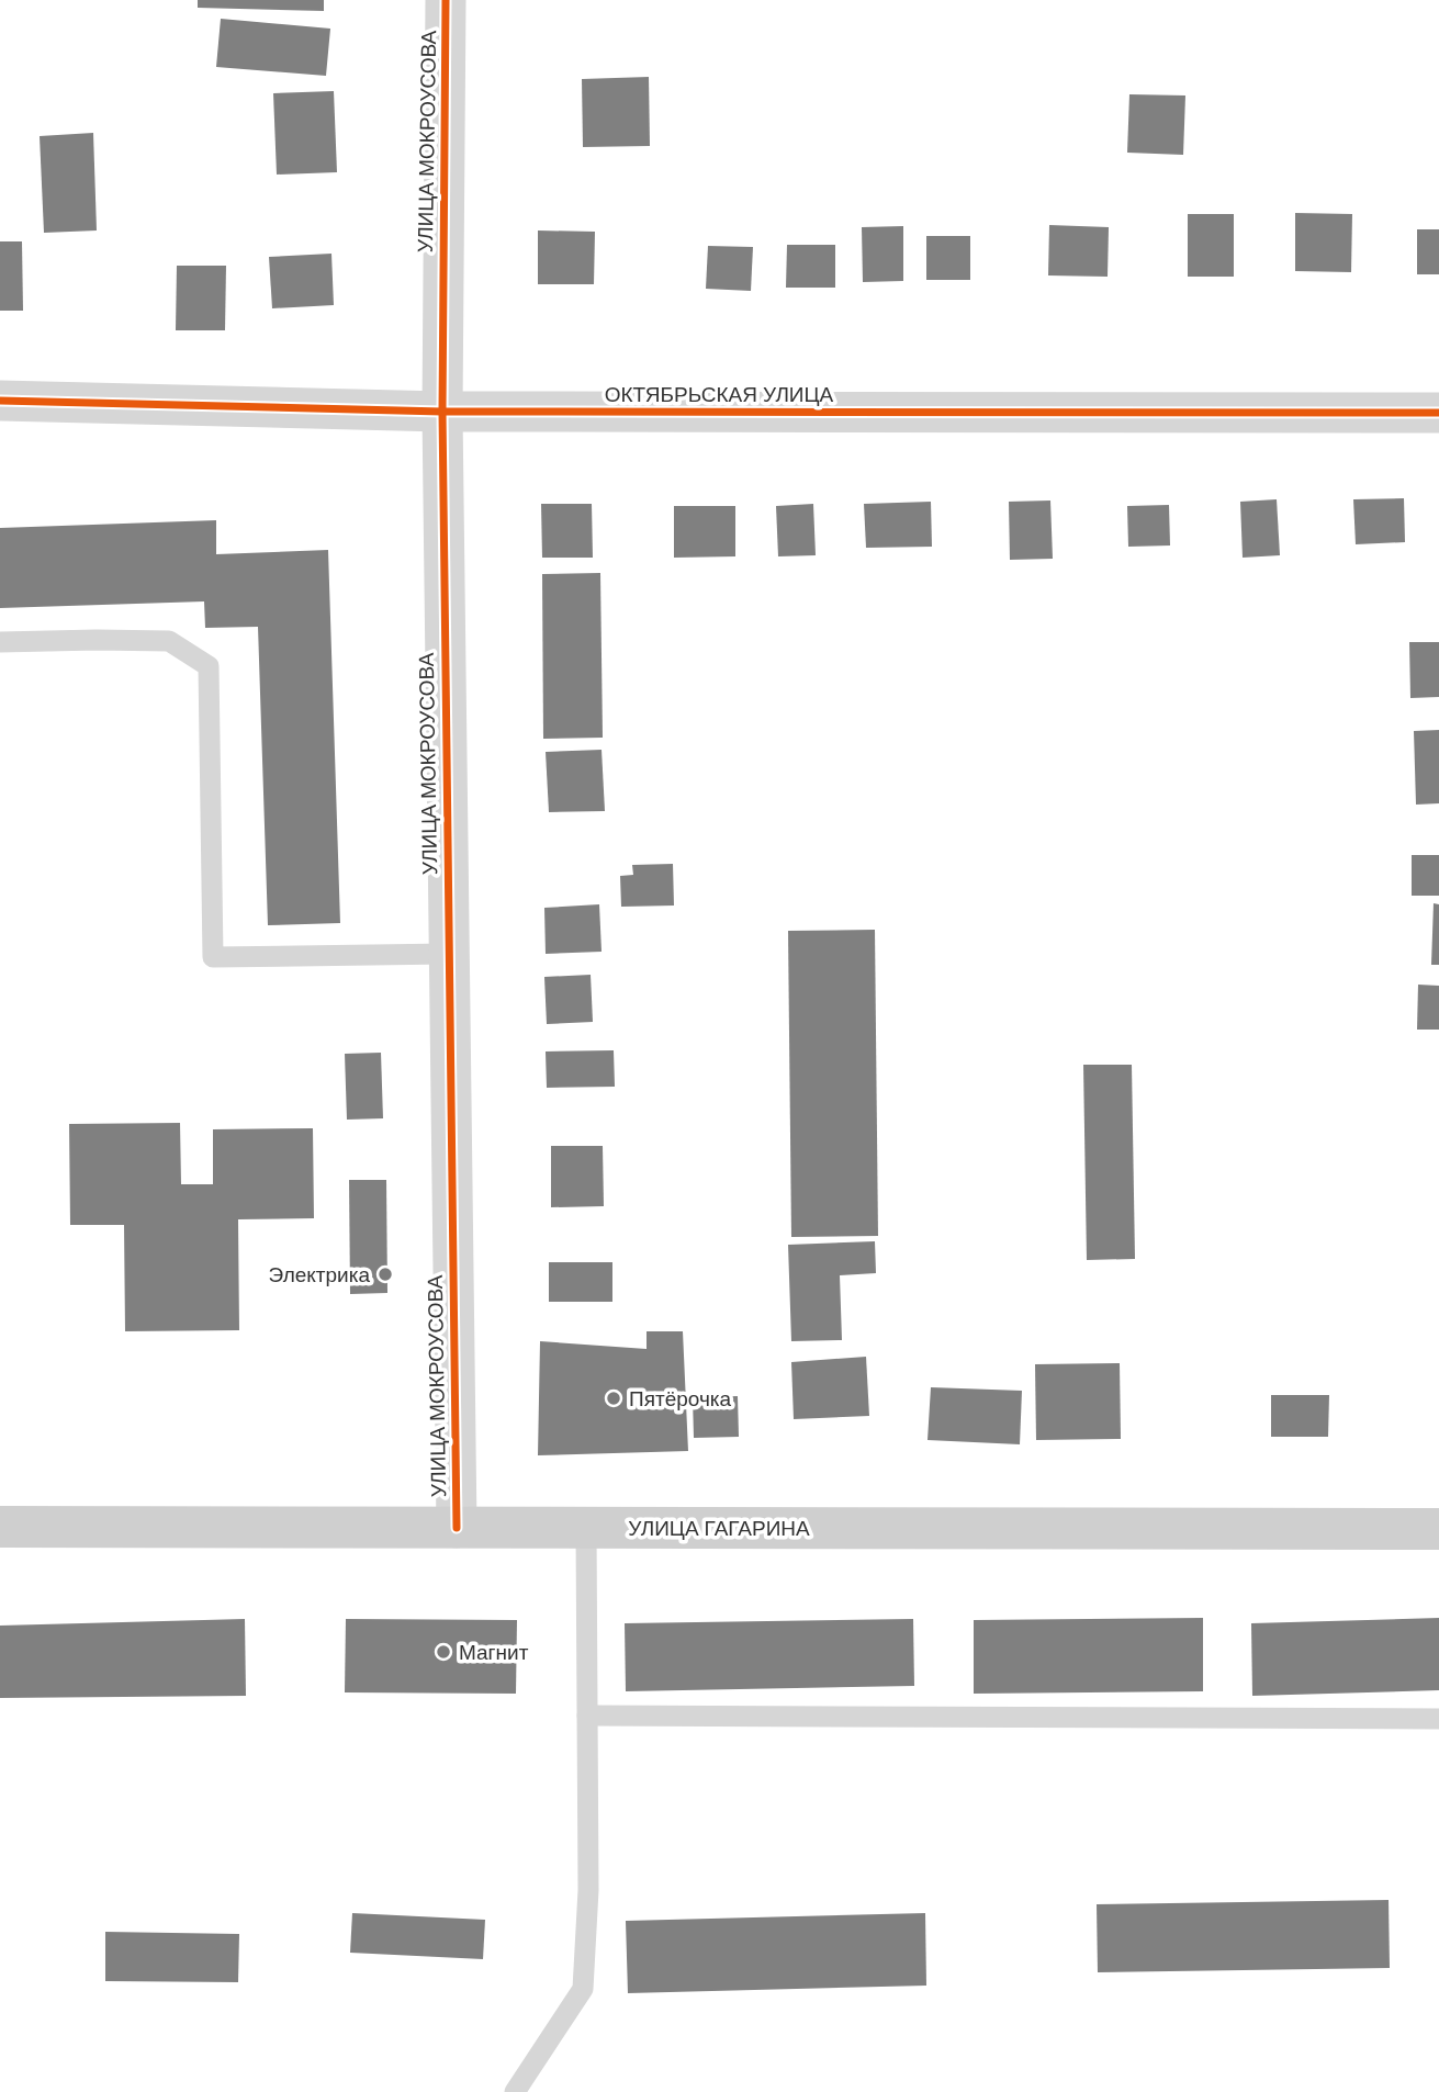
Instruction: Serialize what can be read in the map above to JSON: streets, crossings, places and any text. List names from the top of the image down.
{
  "streets": {
    "main road": ["УЛИЦА ГАГАРИНА"],
    "street": ["УЛИЦА МОКРОУСОВА", "ОКТЯБРЬСКАЯ УЛИЦА"]
  },
  "crossings": [
    ["УЛИЦА МОКРОУСОВА", "ОКТЯБРЬСКАЯ УЛИЦА"],
    ["УЛИЦА МОКРОУСОВА", "УЛИЦА ГАГАРИНА"]
  ],
  "places": ["Электрика", "Пятёрочка", "Магнит"]
}
